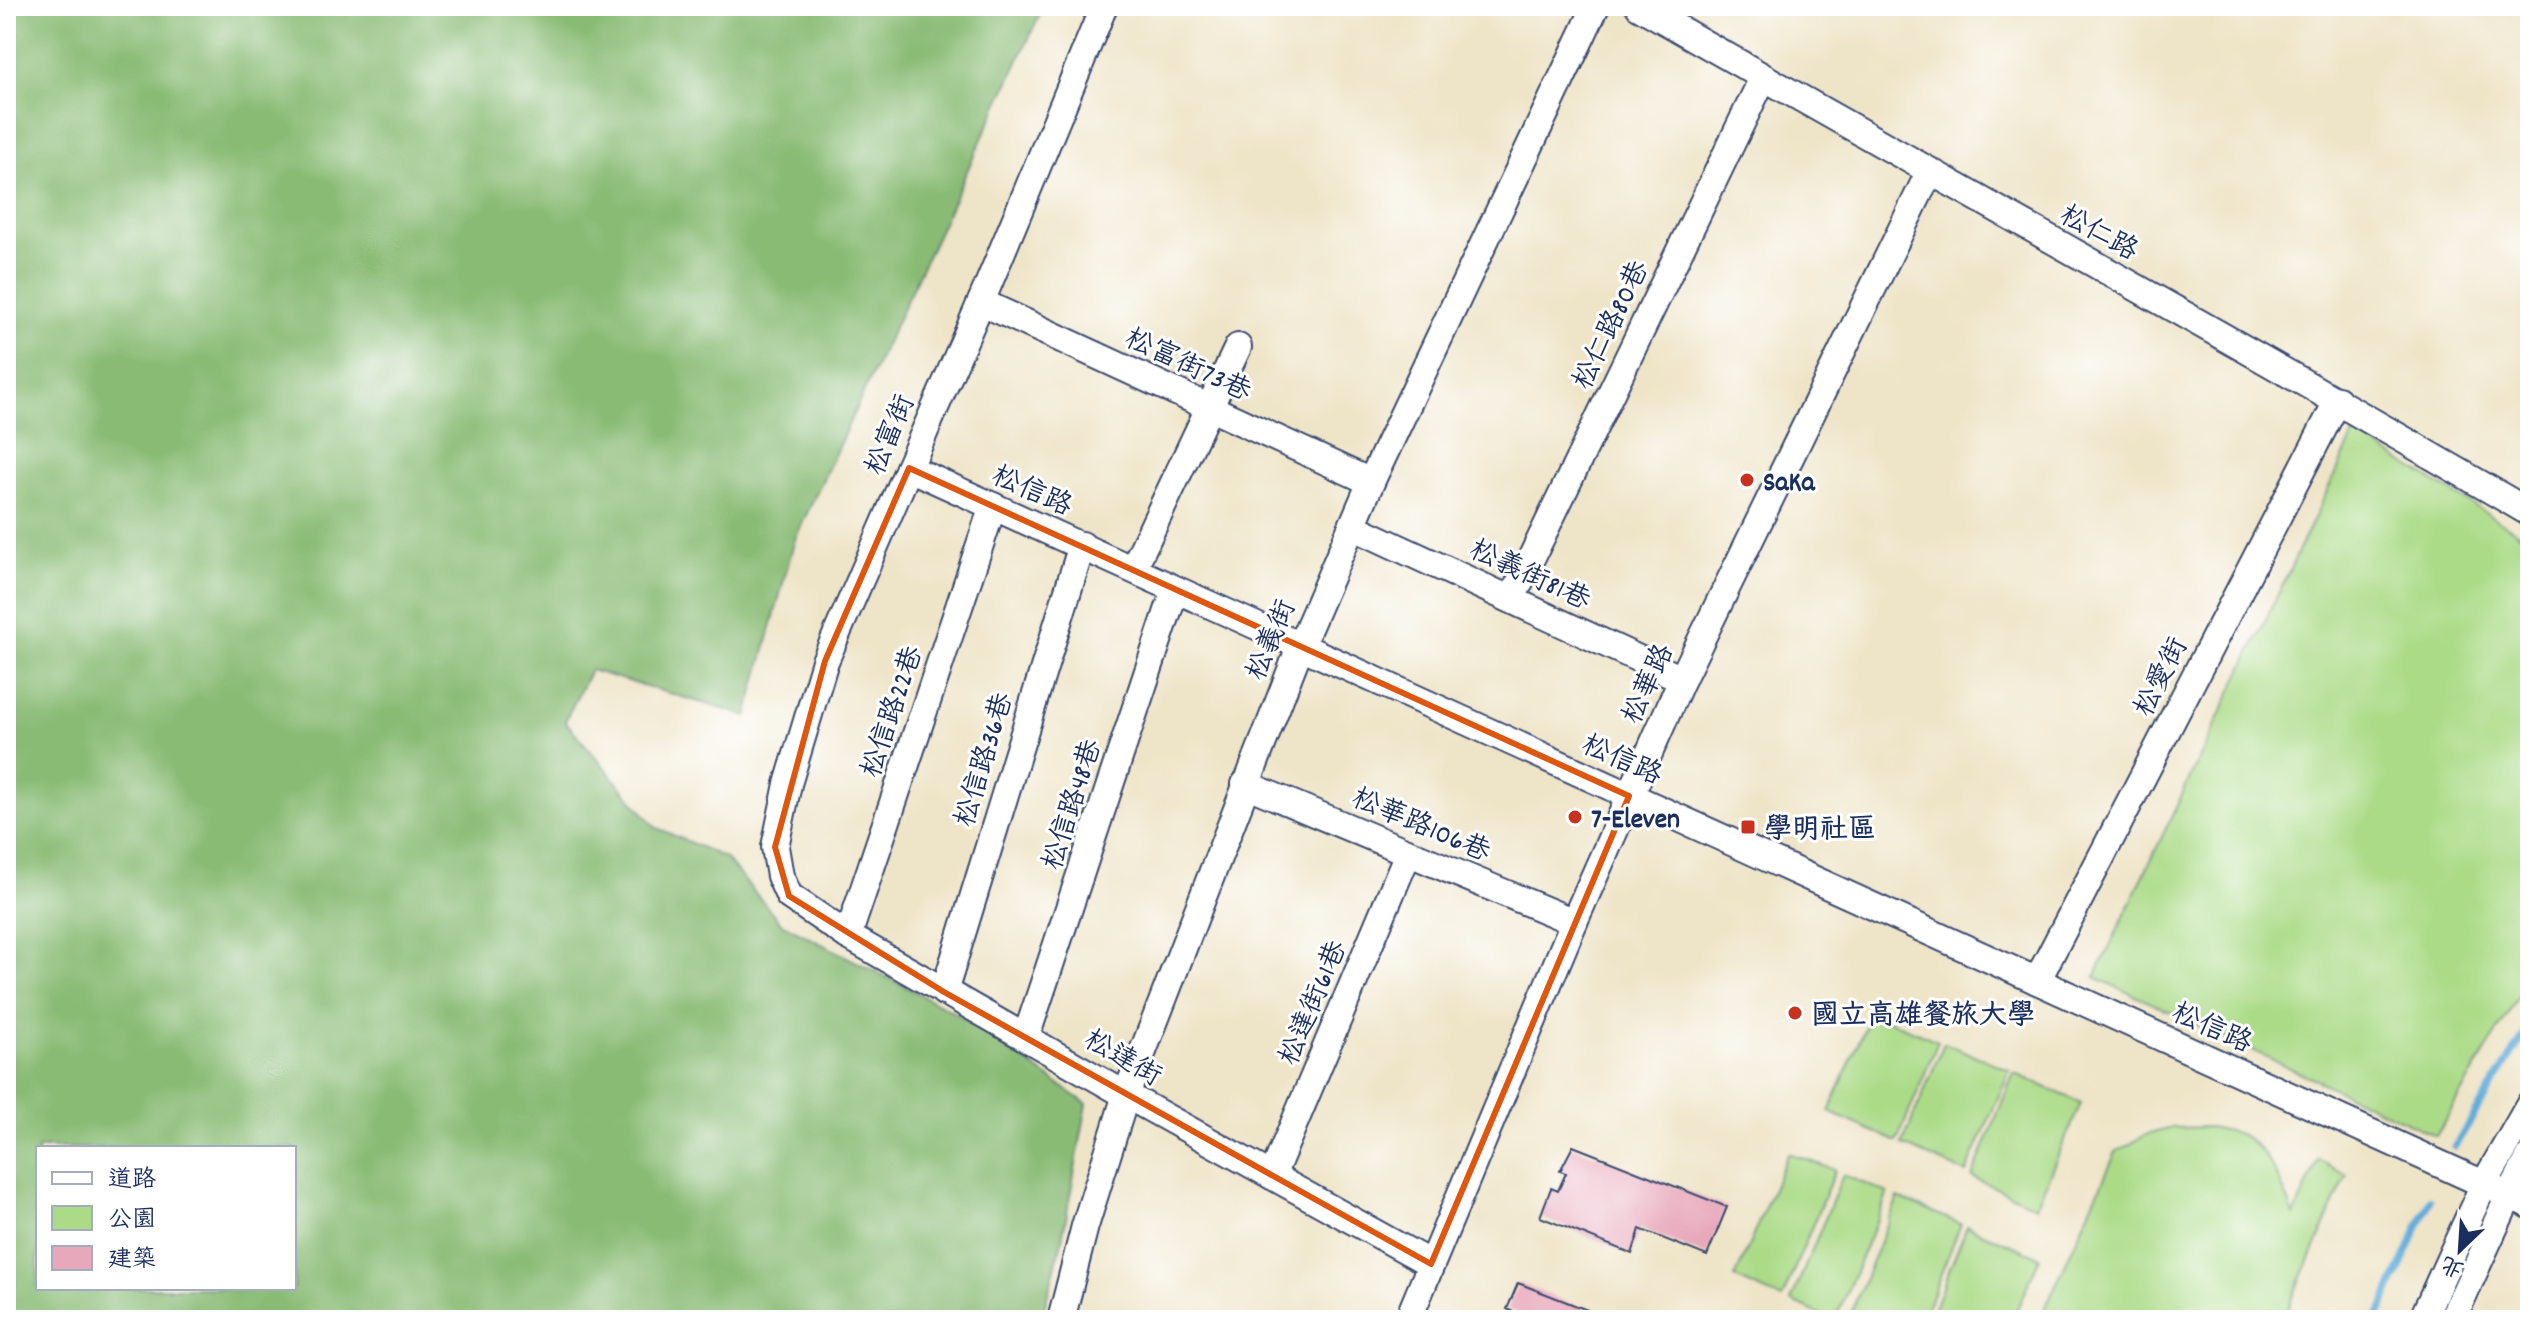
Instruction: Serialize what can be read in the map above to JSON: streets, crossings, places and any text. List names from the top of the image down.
{
  "streets": {
    "street": [
      "松仁路",
      "松仁路80巷",
      "松富街73巷",
      "松富街",
      "松信路",
      "松義街81巷",
      "松義街",
      "松愛街",
      "松華路",
      "松信路22巷",
      "松信路36巷",
      "松信路48巷",
      "松華路106巷",
      "松達街61巷",
      "松達街"
    ]
  },
  "crossings": [
    ["松仁路", "松仁路80巷"],
    ["松仁路", "松愛街"],
    ["松仁路", "松華路"],
    ["松仁路80巷", "松義街81巷"],
    ["松富街73巷", "松富街"],
    ["松富街73巷", "松義街"],
    ["松富街", "松信路"],
    ["松富街", "松達街"],
    ["松信路", "松義街"],
    ["松信路", "松愛街"],
    ["松信路", "松華路"],
    ["松信路", "松信路22巷"],
    ["松信路", "松信路36巷"],
    ["松信路", "松信路48巷"],
    ["松義街81巷", "松義街"],
    ["松義街81巷", "松華路"],
    ["松義街", "松華路106巷"],
    ["松義街", "松達街"],
    ["松華路", "松華路106巷"],
    ["松華路", "松達街"],
    ["松信路22巷", "松達街"],
    ["松信路36巷", "松達街"],
    ["松信路48巷", "松達街"],
    ["松華路106巷", "松達街61巷"],
    ["松達街61巷", "松達街"]
  ],
  "places": {
    "other": ["SaKa", "7-Eleven", "國立高雄餐旅大學"],
    "transit": ["學明社區"]
  },
  "legend": ["道路", "公園", "建築"],
  "north": "bottom left"
}
